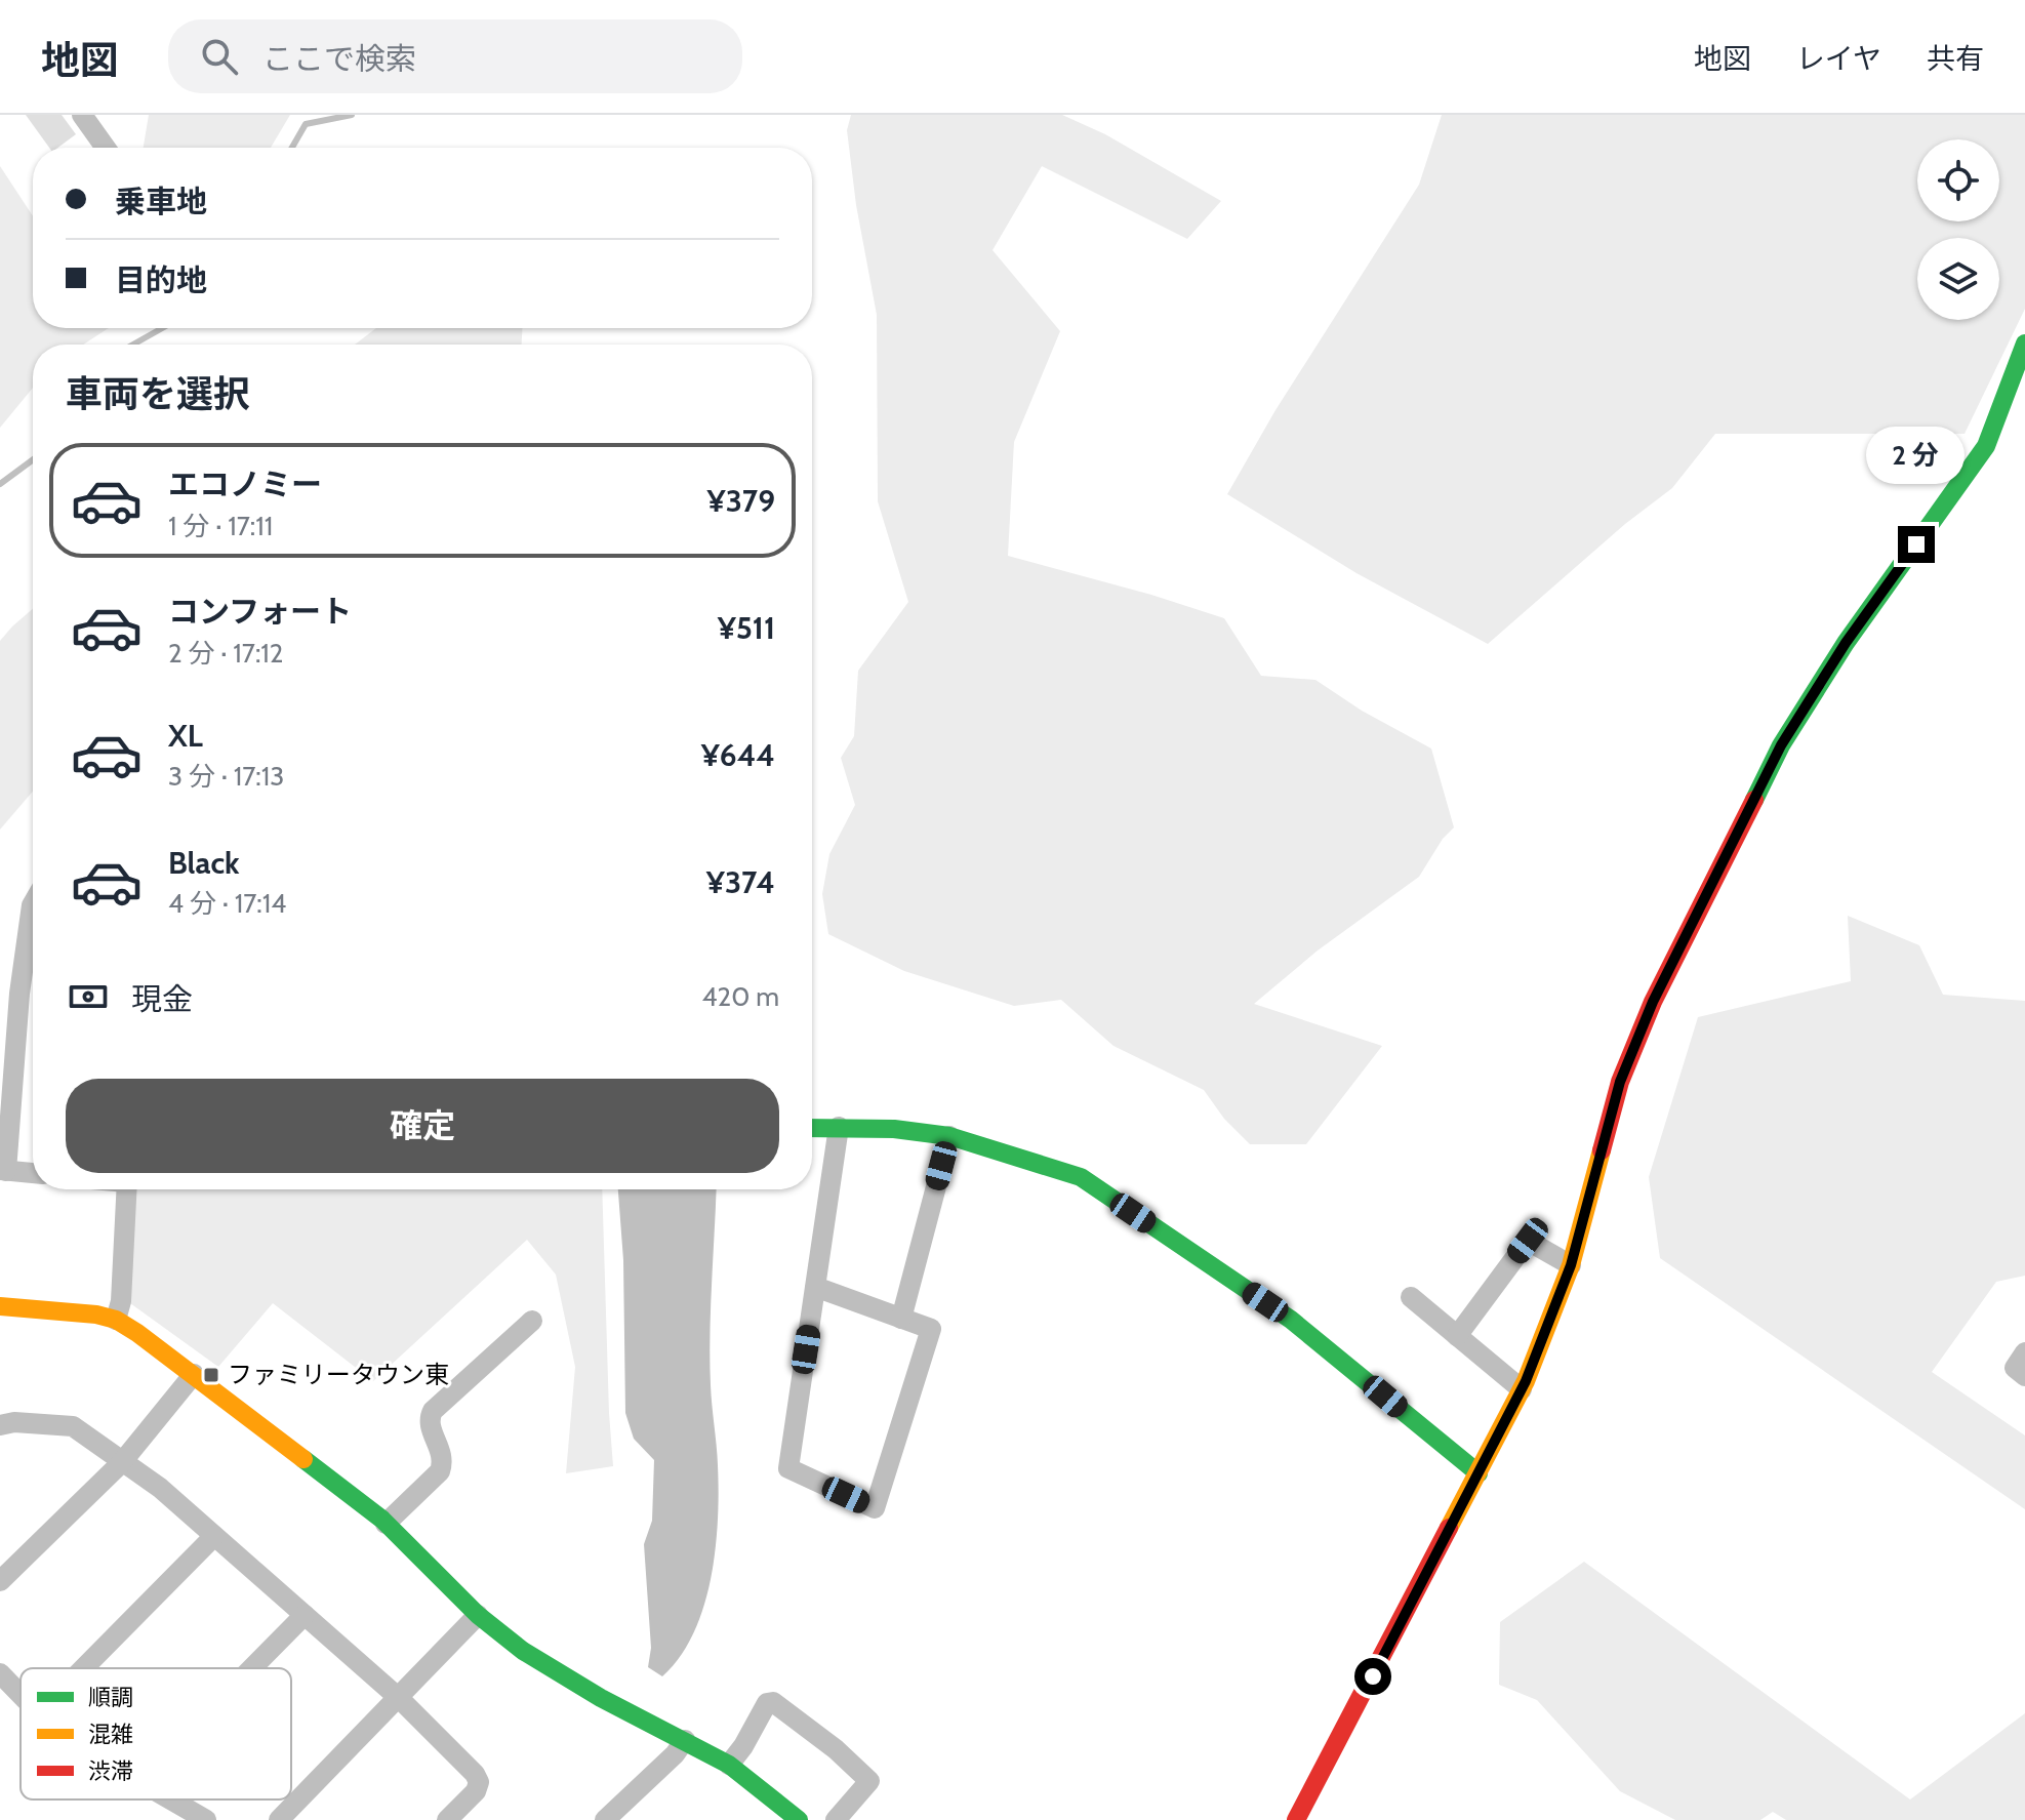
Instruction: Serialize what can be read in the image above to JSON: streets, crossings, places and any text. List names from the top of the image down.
{
  "places": {
    "transit": ["ファミリータウン東"]
  },
  "legend": ["順調", "混雑", "渋滞"],
  "page": {
    "header": "地図",
    "search": "ここで検索",
    "nav": ["地図", "レイヤ", "共有"],
    "banner": ["乗車地", "目的地"],
    "heading": "車両を選択",
    "bubble": "2 分",
    "list": [
      {
        "name": "エコノミー",
        "note": "1 分 · 17:11",
        "value": "¥379"
      },
      {
        "name": "コンフォート",
        "note": "2 分 · 17:12",
        "value": "¥511"
      },
      {
        "name": "XL",
        "note": "3 分 · 17:13",
        "value": "¥644"
      },
      {
        "name": "Black",
        "note": "4 分 · 17:14",
        "value": "¥374"
      }
    ],
    "pay": ["現金", "420 m"],
    "buttons": "確定"
  }
}
